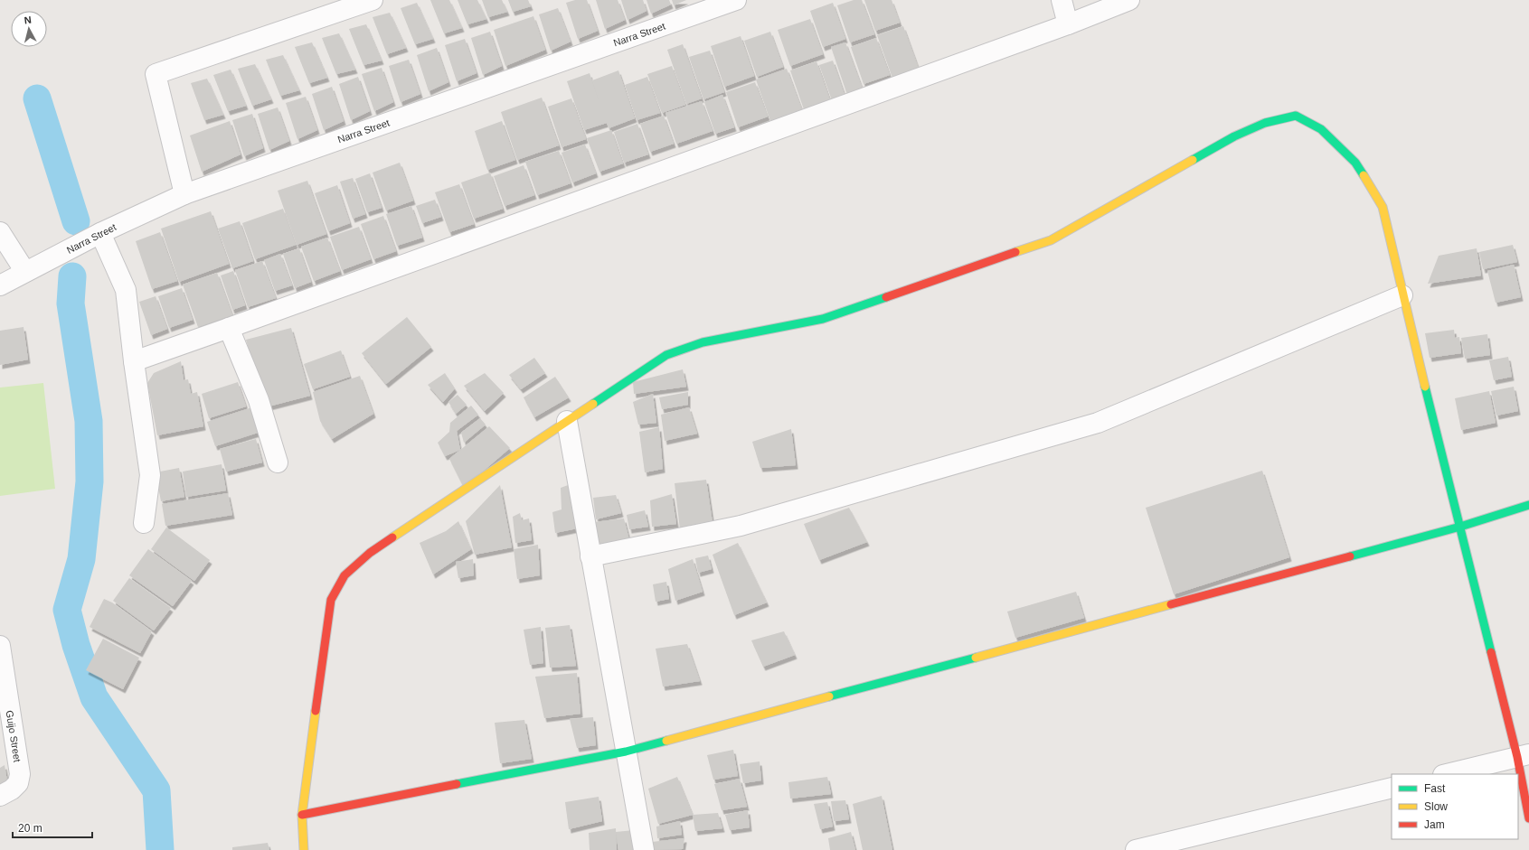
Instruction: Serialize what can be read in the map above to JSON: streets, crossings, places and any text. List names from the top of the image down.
{
  "streets": {
    "street": ["Narra Street", "Guijo Street"]
  },
  "legend": ["Fast", "Slow", "Jam"],
  "scale_bar": "20 m",
  "north": "top"
}
